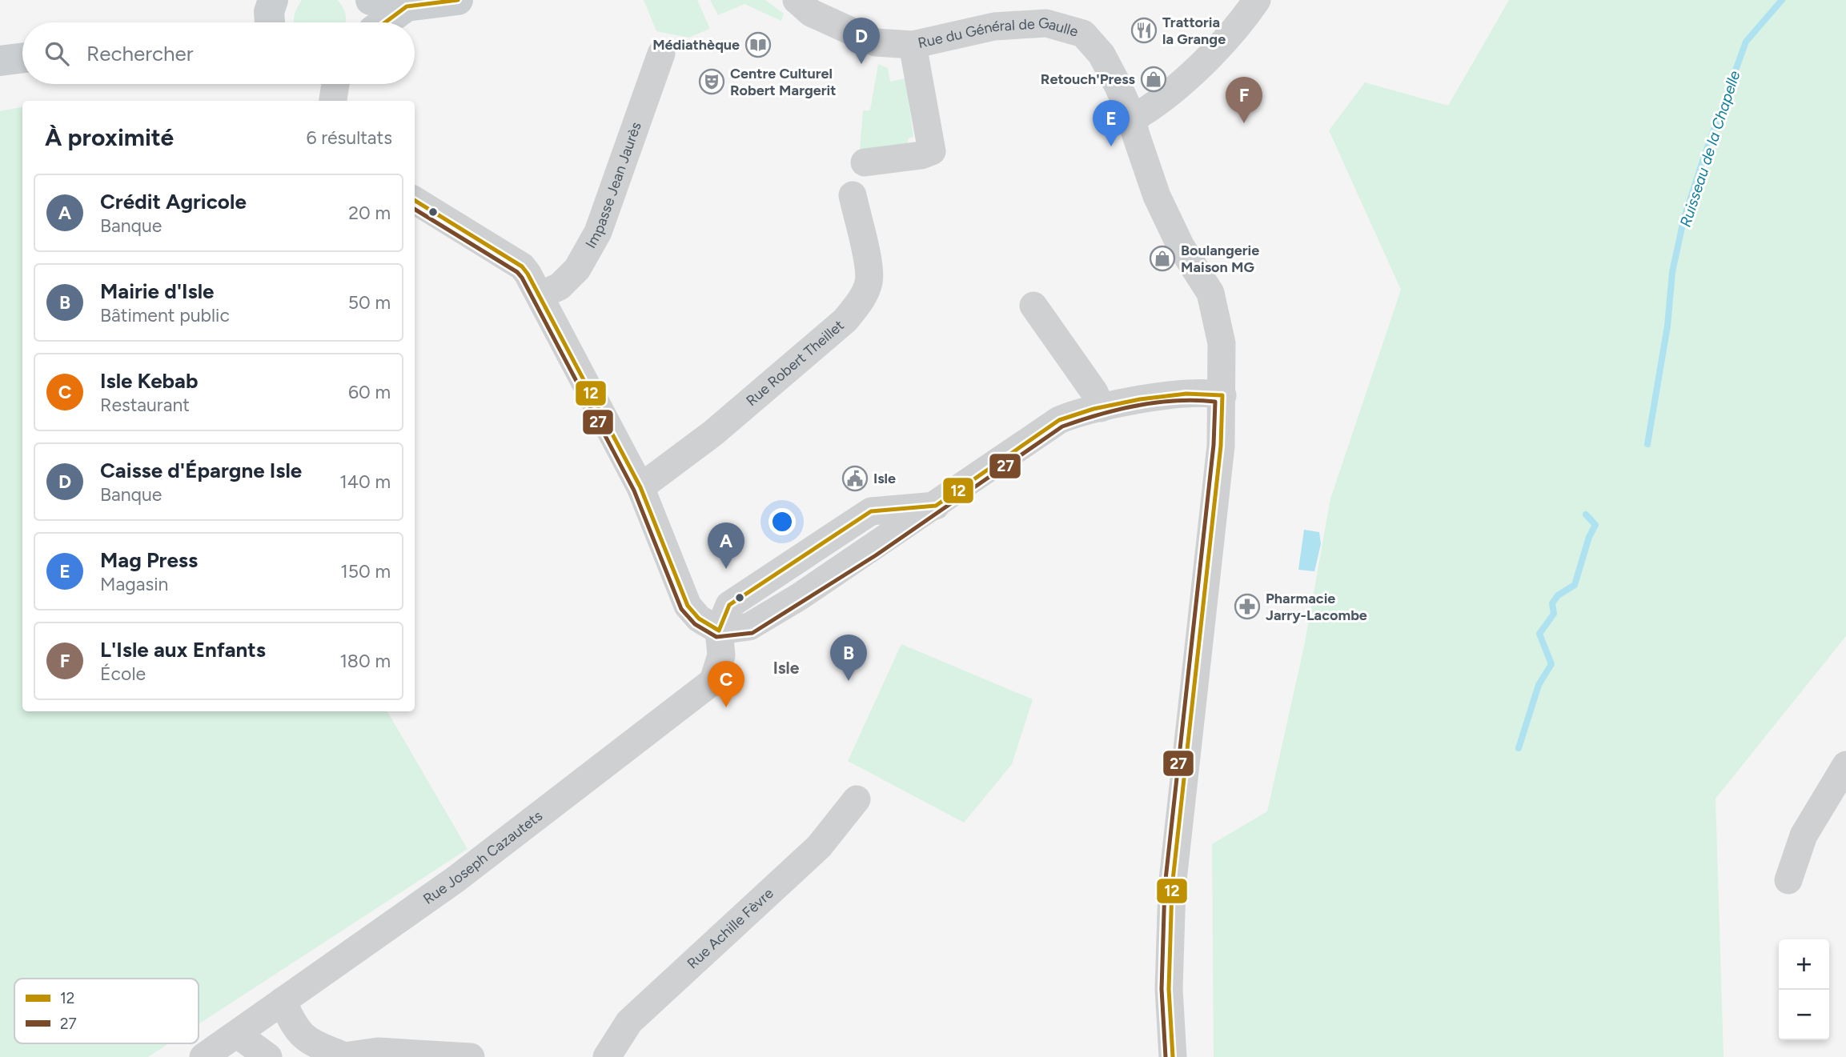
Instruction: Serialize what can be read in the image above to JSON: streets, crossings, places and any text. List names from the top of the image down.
{
  "streets": {
    "street": [
      "Rue du Général de Gaulle",
      "Impasse Jean Jaurès",
      "Rue Robert Theillet",
      "Rue Joseph Cazautets",
      "Rue Achille Fèvre"
    ]
  },
  "crossings": [
    ["Rue du Général de Gaulle", "Rue Joseph Cazautets"]
  ],
  "districts": ["Isle"],
  "water": ["Ruisseau de la Chapelle"],
  "places": {
    "restaurant": ["Trattoria la Grange"],
    "library": ["Médiathèque"],
    "shop": ["Retouch'Press", "Boulangerie Maison MG"],
    "theatre": ["Centre Culturel Robert Margerit"],
    "public building": ["Isle"],
    "pharmacy": ["Pharmacie Jarry-Lacombe"]
  },
  "lines": ["transit line 12", "transit line 27"],
  "legend": ["12", "27"],
  "page": {
    "pins": [
      "D",
      "F",
      "E",
      "A",
      "B",
      "C"
    ],
    "search": "Rechercher",
    "heading": ["À proximité", "6 résultats"],
    "list": [
      {
        "mark": "A",
        "name": "Crédit Agricole",
        "note": "Banque",
        "value": "20 m"
      },
      {
        "mark": "B",
        "name": "Mairie d'Isle",
        "note": "Bâtiment public",
        "value": "50 m"
      },
      {
        "mark": "C",
        "name": "Isle Kebab",
        "note": "Restaurant",
        "value": "60 m"
      },
      {
        "mark": "D",
        "name": "Caisse d'Épargne Isle",
        "note": "Banque",
        "value": "140 m"
      },
      {
        "mark": "E",
        "name": "Mag Press",
        "note": "Magasin",
        "value": "150 m"
      },
      {
        "mark": "F",
        "name": "L'Isle aux Enfants",
        "note": "École",
        "value": "180 m"
      }
    ],
    "map_buttons": ["+", "−"]
  }
}
